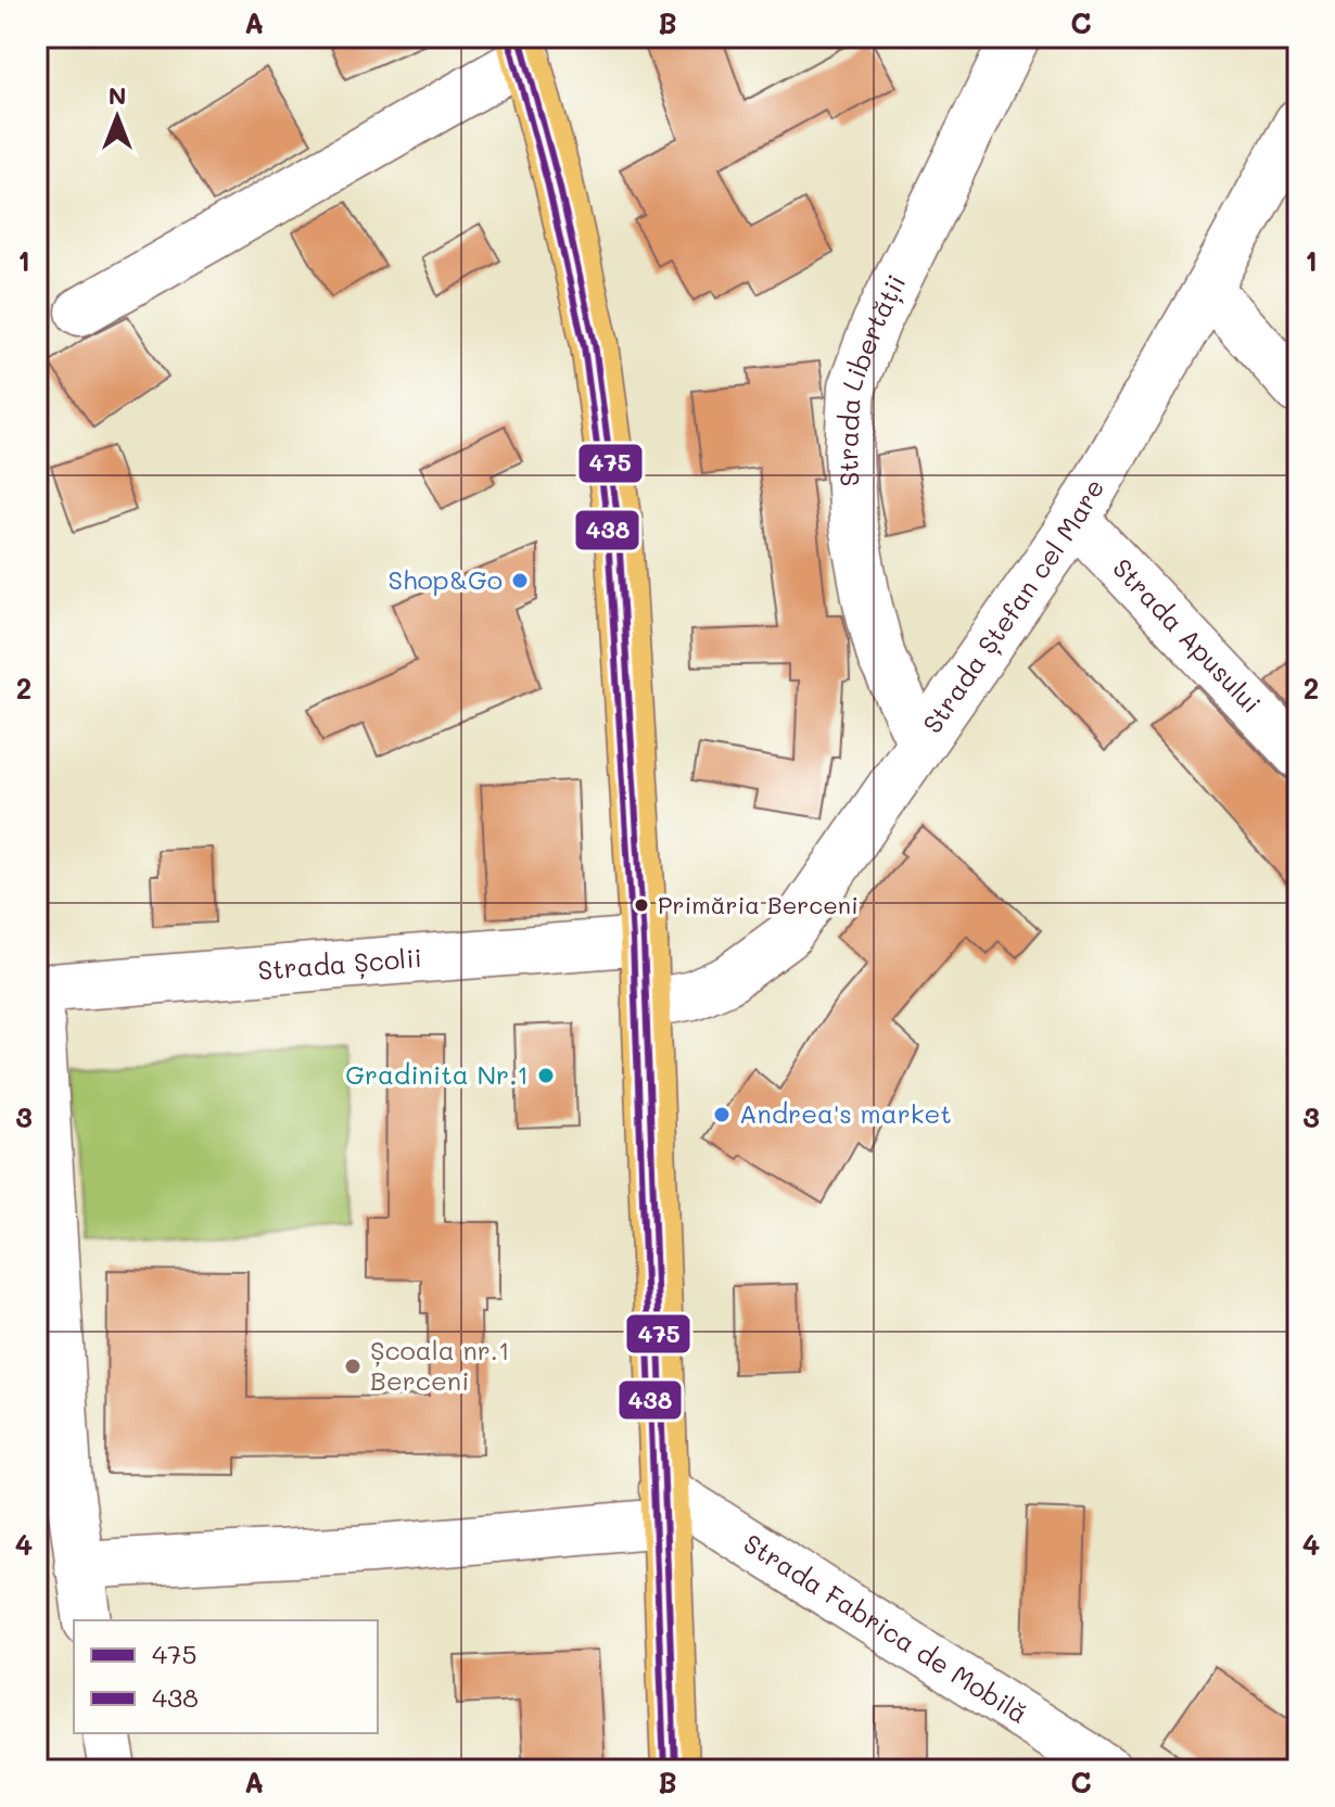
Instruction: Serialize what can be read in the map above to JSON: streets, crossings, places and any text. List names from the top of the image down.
{
  "streets": {
    "street": [
      "Strada Libertății",
      "Strada Ștefan cel Mare",
      "Strada Apusului",
      "Strada Școlii",
      "Strada Fabrica de Mobilă"
    ]
  },
  "crossings": [
    ["Strada Libertății", "Strada Ștefan cel Mare"],
    ["Strada Ștefan cel Mare", "Strada Apusului"]
  ],
  "places": [
    "Shop&Go",
    "Primăria Berceni",
    "Gradinita Nr.1",
    "Andrea's market",
    "Școala nr.1 Berceni"
  ],
  "lines": ["transit line 475", "transit line 438"],
  "legend": ["475", "438"],
  "north": "top",
  "grid": {
    "columns": ["A", "B", "C"],
    "rows": [
      "1",
      "2",
      "3",
      "4"
    ]
  }
}
